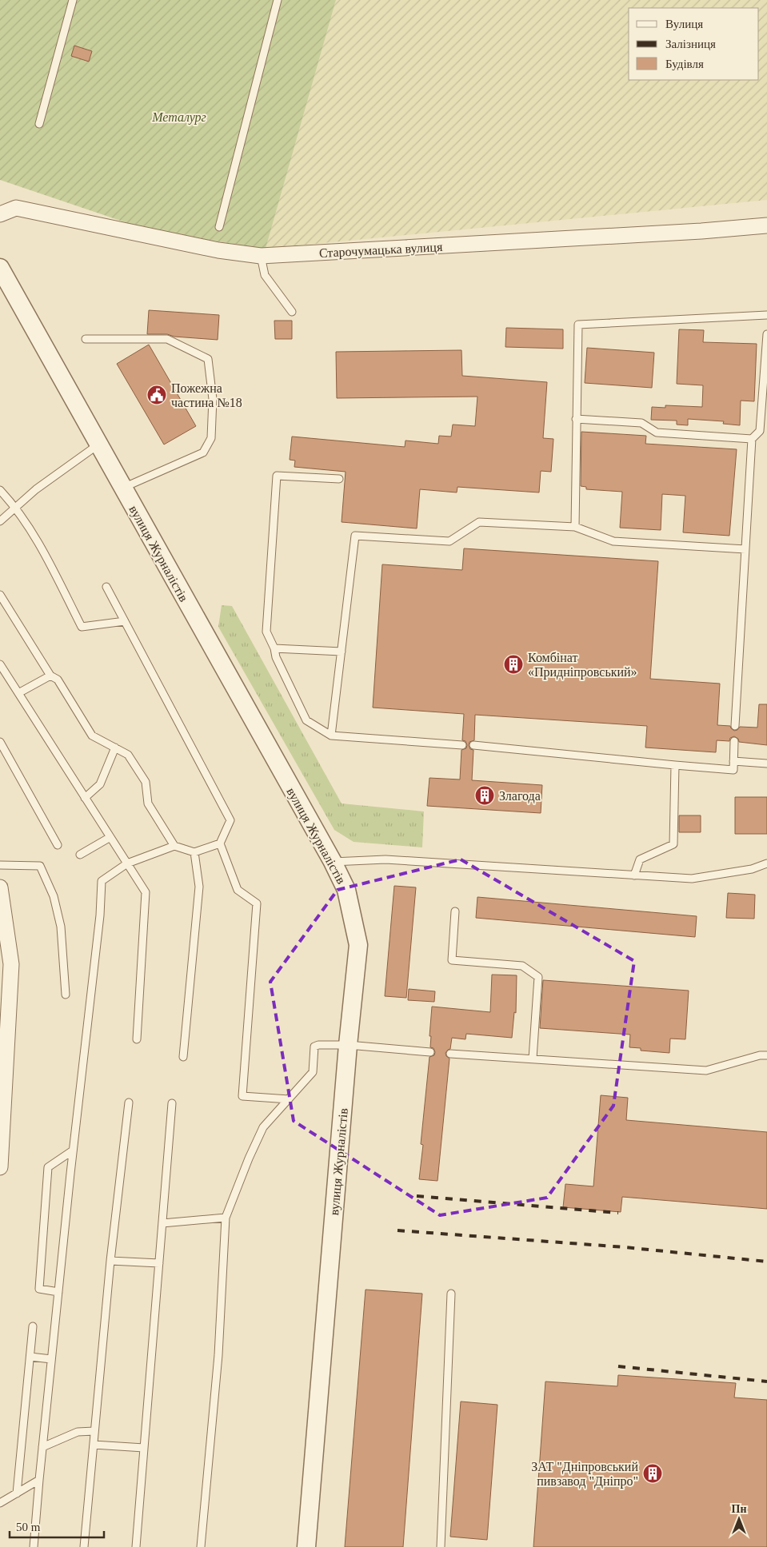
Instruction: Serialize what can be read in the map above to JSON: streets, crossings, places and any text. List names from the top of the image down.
{
  "streets": {
    "street": ["Старочумацька вулиця", "вулиця Журналістів"]
  },
  "parks": ["Металург"],
  "places": {
    "public building": ["Пожежна частина №18"],
    "building": ["Комбінат «Придніпровський»", "Злагода", "ЗАТ \"Дніпровський пивзавод \"Дніпро\""]
  },
  "legend": ["Вулиця", "Залізниця", "Будівля"],
  "scale_bar": "50 m",
  "north": "top"
}
